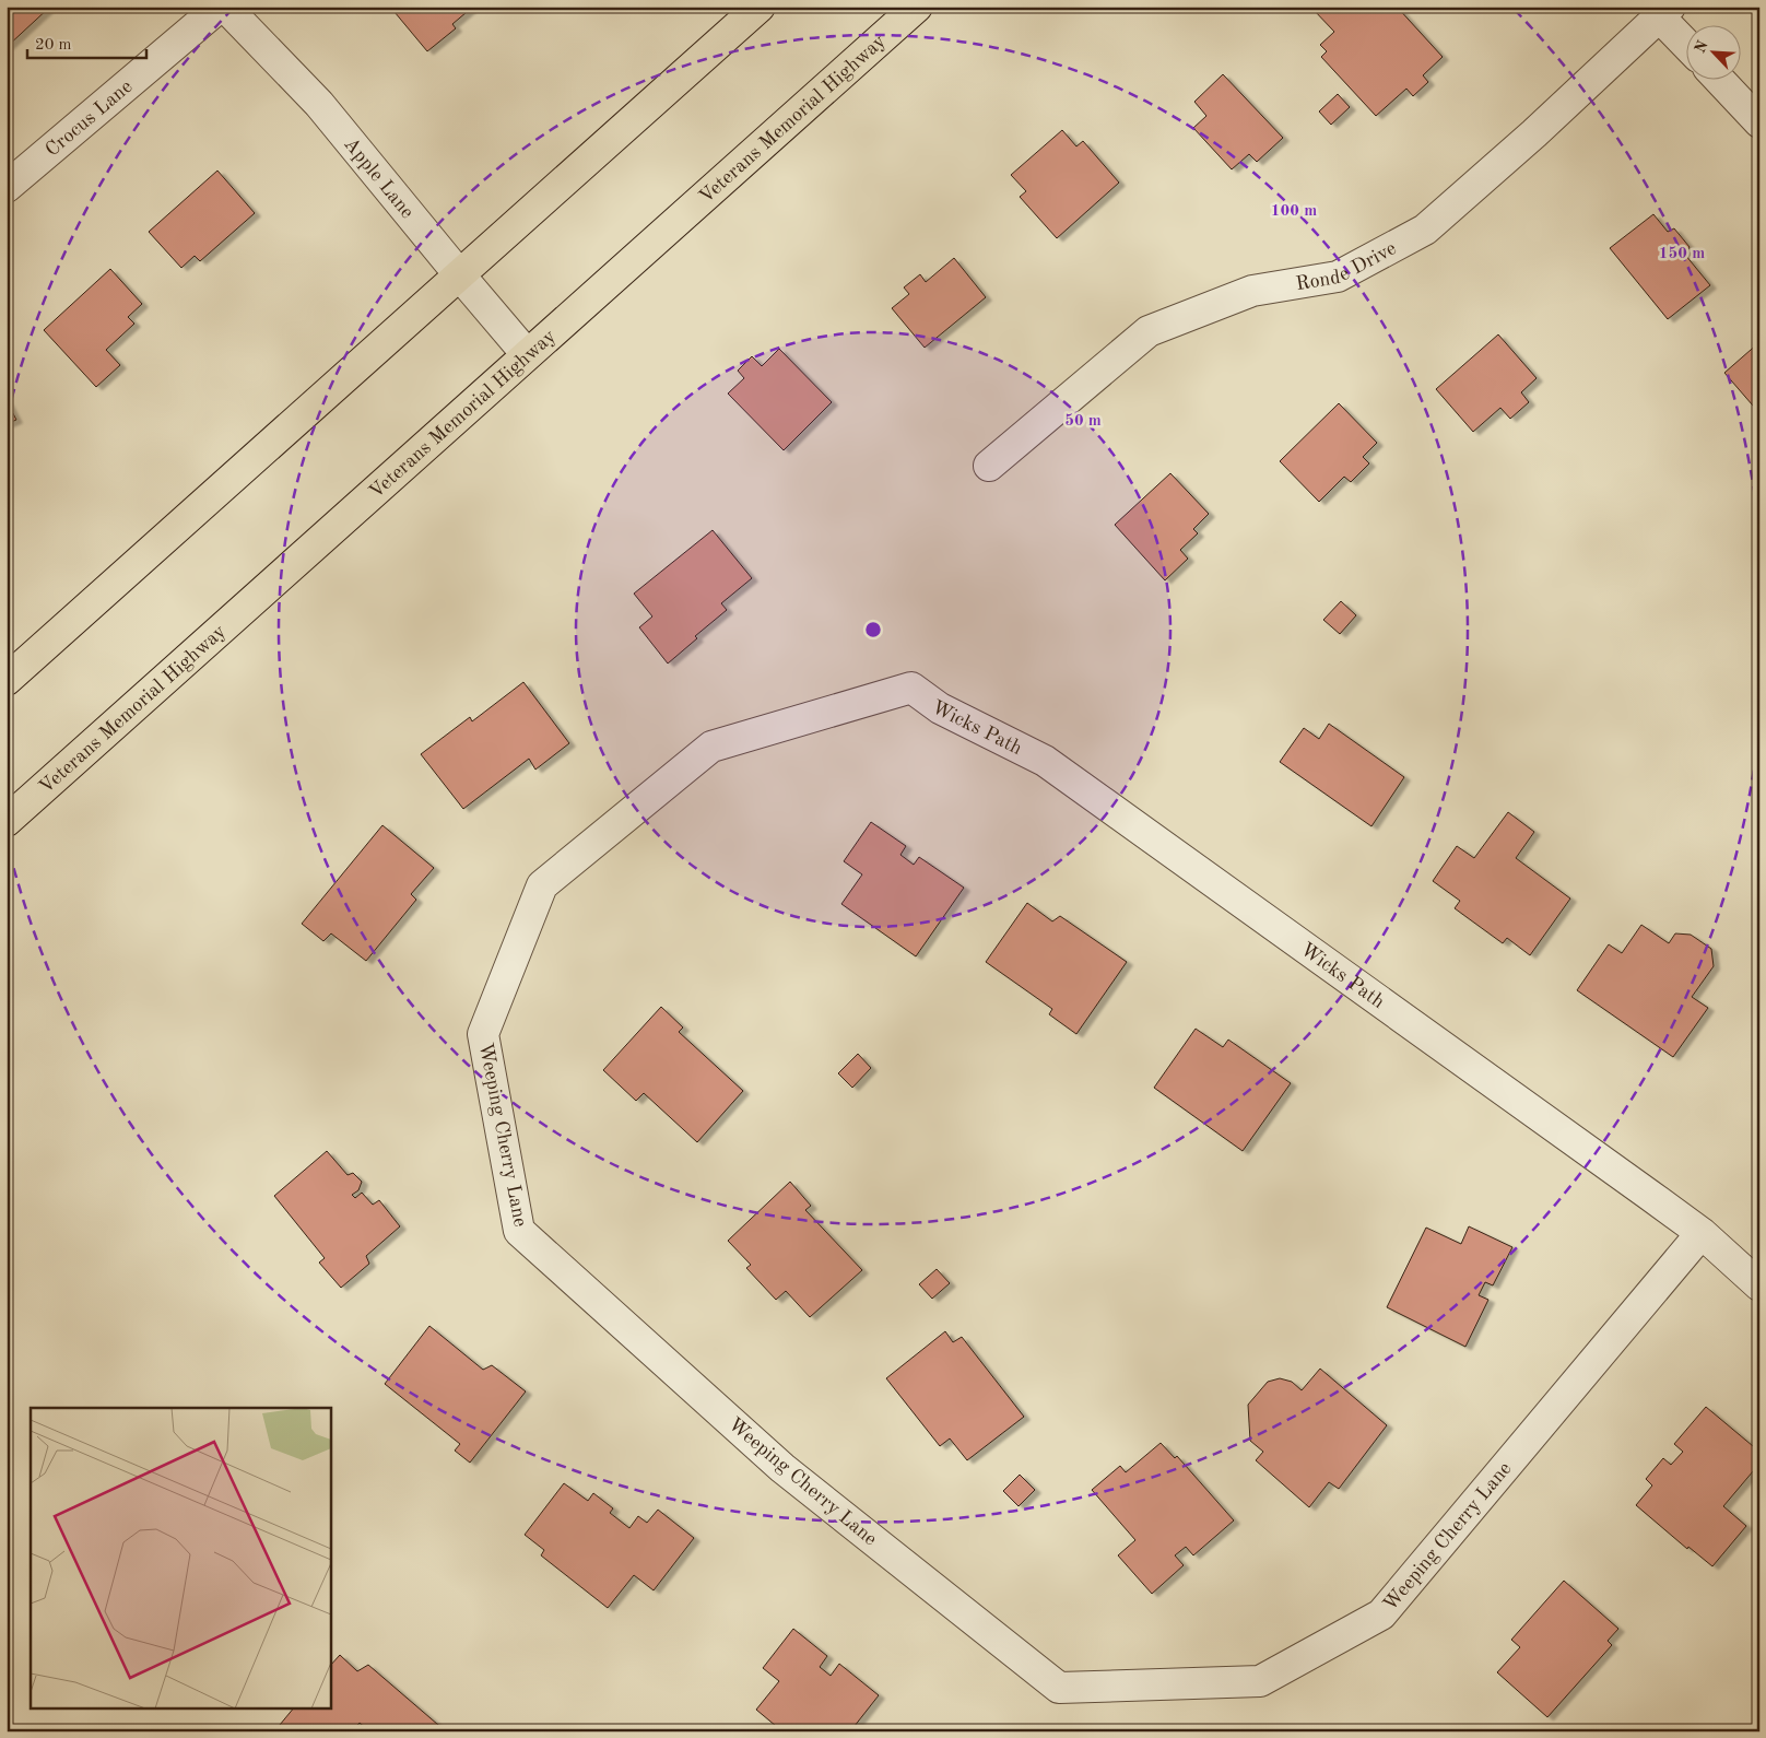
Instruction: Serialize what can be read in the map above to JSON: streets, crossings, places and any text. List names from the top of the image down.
{
  "streets": {
    "main road": ["Veterans Memorial Highway"],
    "street": [
      "Crocus Lane",
      "Apple Lane",
      "Ronde Drive",
      "Wicks Path",
      "Weeping Cherry Lane"
    ]
  },
  "crossings": [
    ["Veterans Memorial Highway", "Apple Lane"],
    ["Wicks Path", "Weeping Cherry Lane"]
  ],
  "scale_bar": "20 m",
  "north": "top left",
  "rings": ["100 m", "150 m", "50 m"]
}
